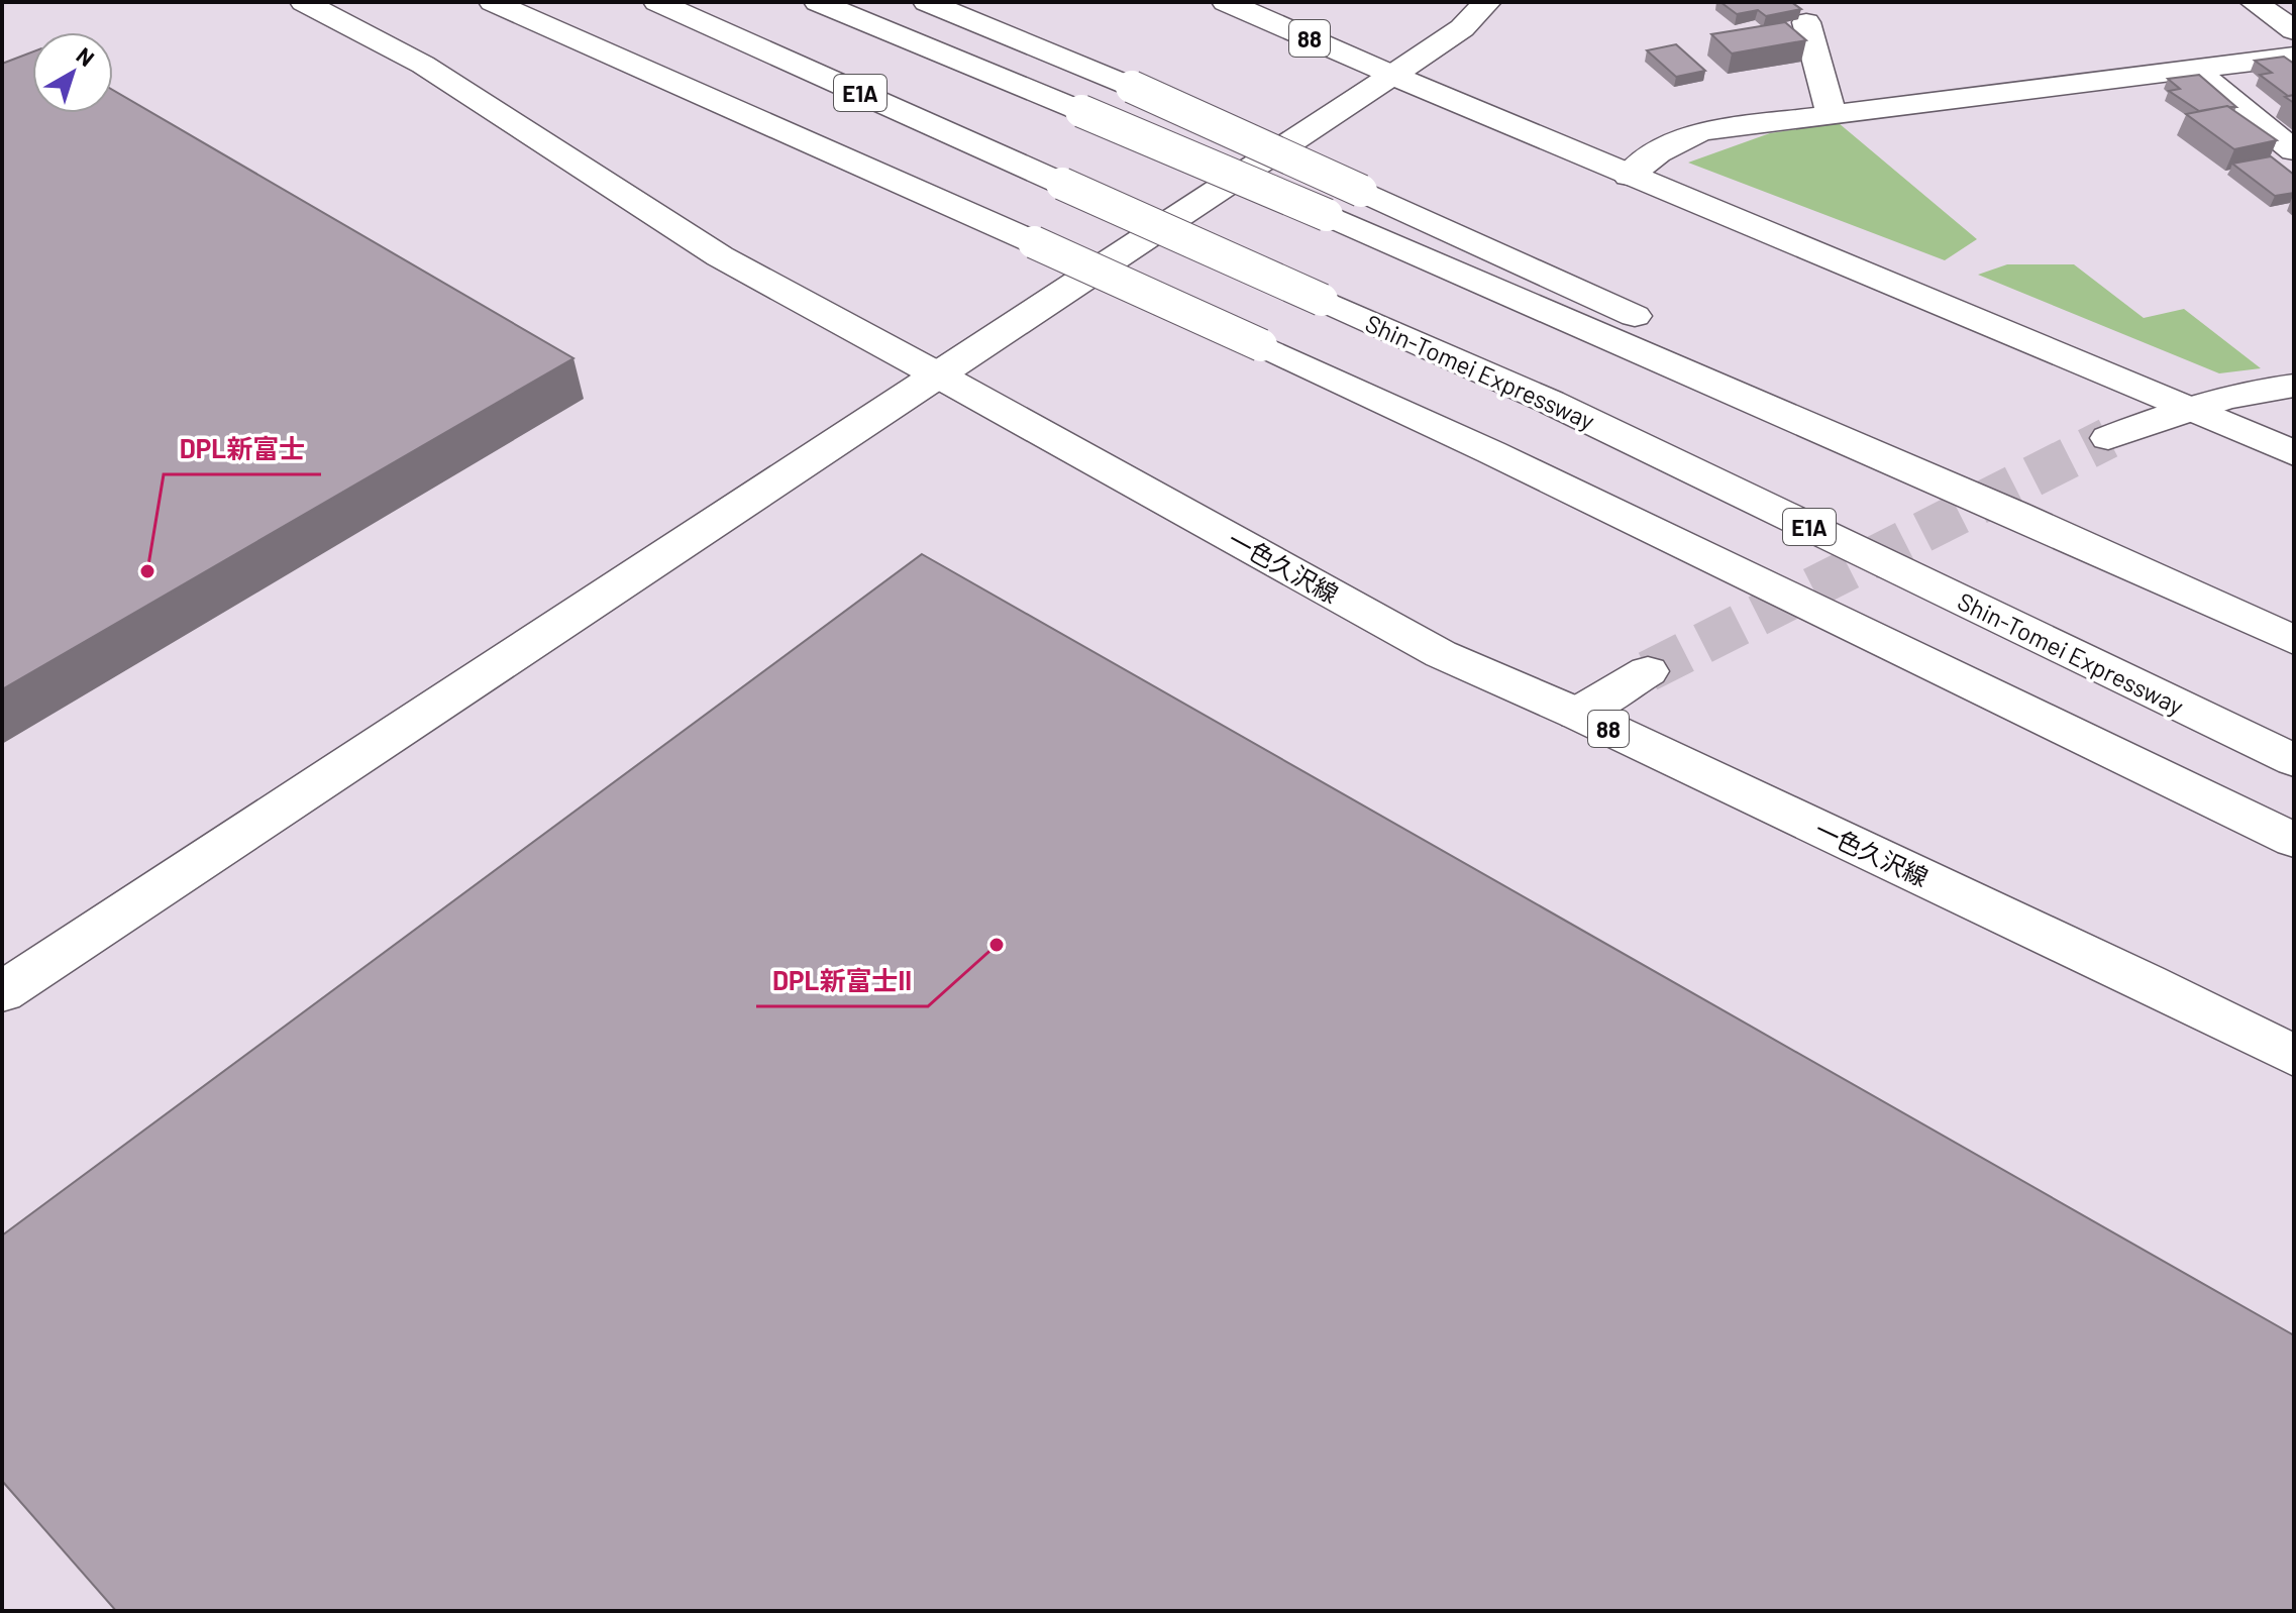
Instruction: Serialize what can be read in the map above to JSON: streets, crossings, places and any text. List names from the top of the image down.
{
  "streets": {
    "main road": [
      "88",
      "E1A",
      "Shin-Tomei Expressway",
      "一色久沢線"
    ]
  },
  "places": ["DPL新富士", "DPL新富士II"],
  "north": "top right"
}
